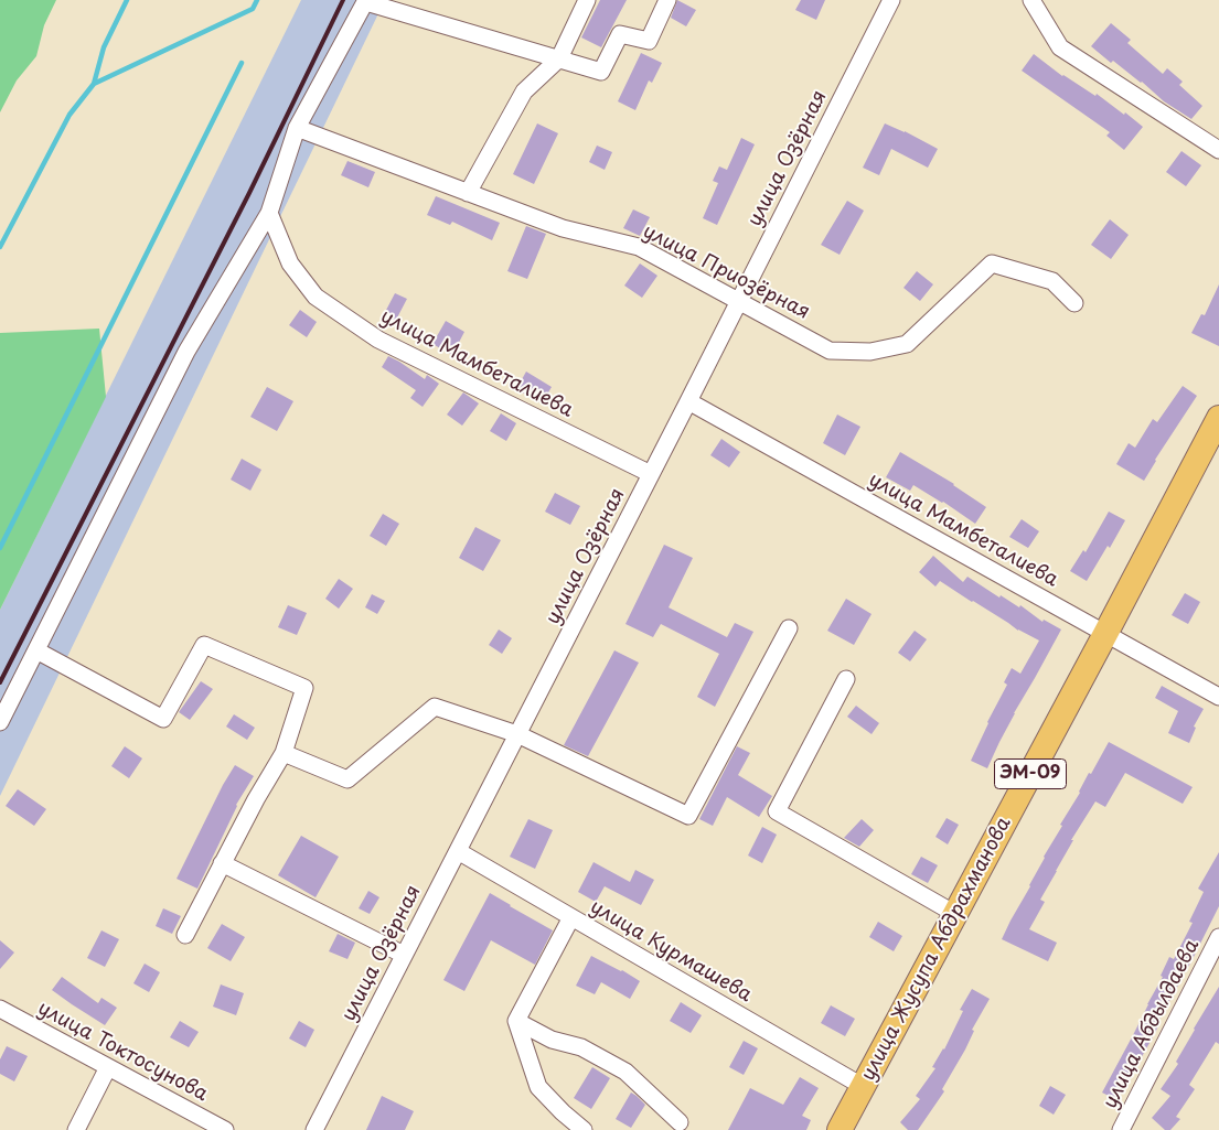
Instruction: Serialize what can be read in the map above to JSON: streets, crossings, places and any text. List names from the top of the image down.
{
  "streets": {
    "highway": ["ЭМ-09", "улица Жусупа Абдрахманова"],
    "street": [
      "улица Озёрная",
      "улица Приозёрная",
      "улица Мамбеталиева",
      "улица Курмашева",
      "улица Абдылдаева",
      "улица Токтосунова"
    ]
  },
  "crossings": [
    ["улица Озёрная", "улица Приозёрная"],
    ["улица Озёрная", "улица Мамбеталиева"],
    ["улица Озёрная", "улица Курмашева"],
    ["улица Мамбеталиева", "улица Жусупа Абдрахманова"],
    ["улица Жусупа Абдрахманова", "улица Курмашева"]
  ]
}
